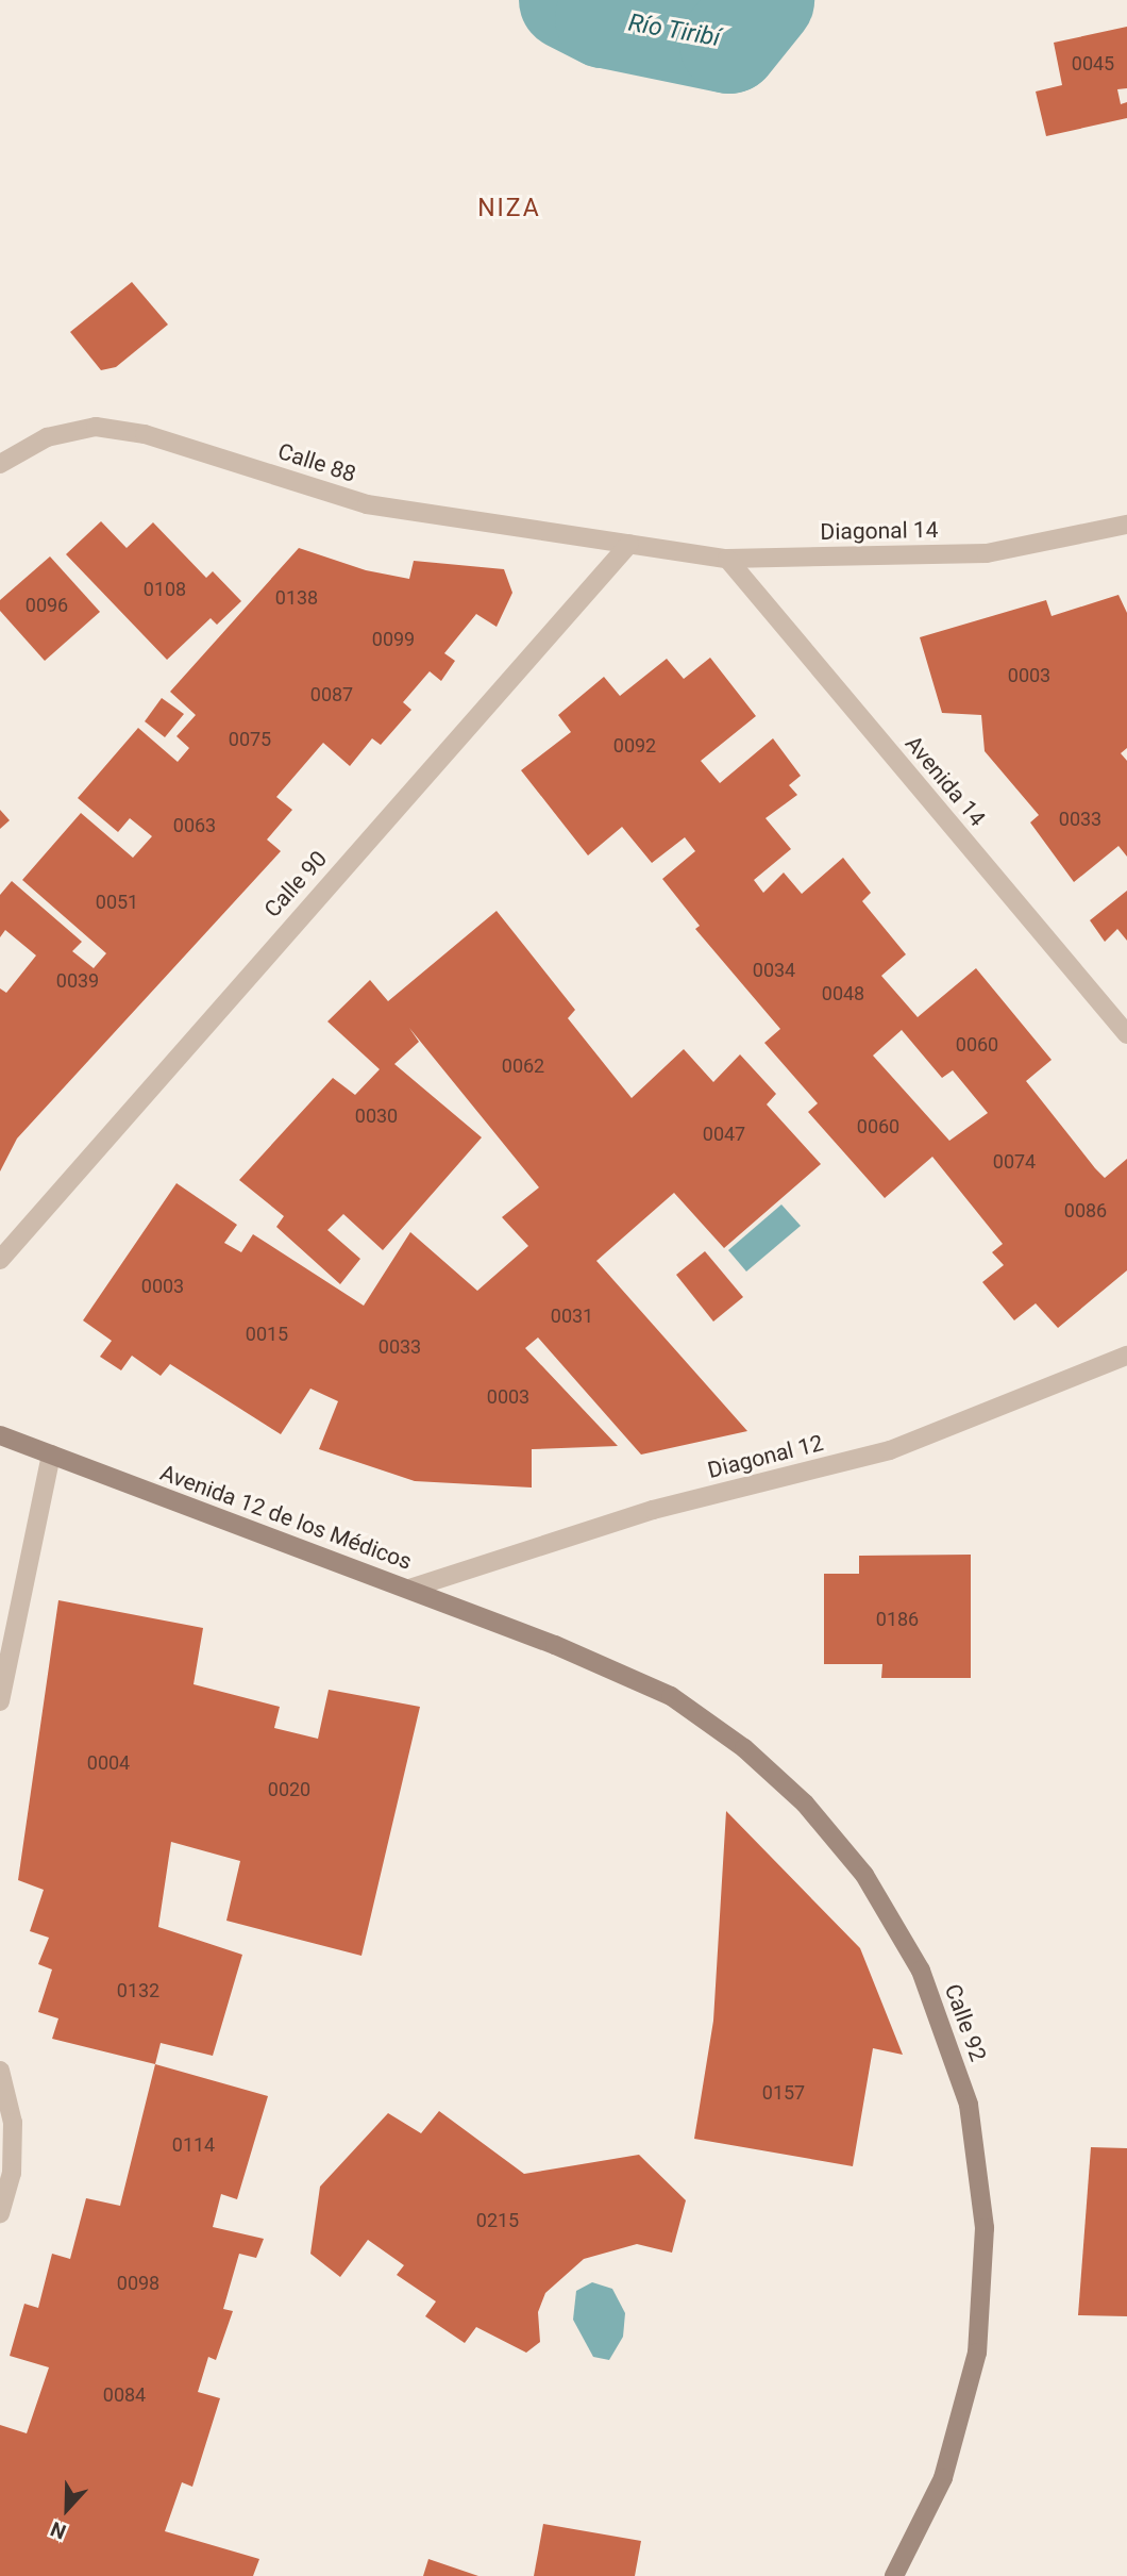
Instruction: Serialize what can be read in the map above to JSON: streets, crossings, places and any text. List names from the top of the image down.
{
  "streets": {
    "main road": ["Avenida 12 de los Médicos", "Calle 92"],
    "street": [
      "Calle 88",
      "Diagonal 14",
      "Avenida 14",
      "Calle 90",
      "Diagonal 12"
    ]
  },
  "crossings": [
    ["Calle 88", "Diagonal 14"],
    ["Calle 88", "Calle 90"],
    ["Diagonal 14", "Avenida 14"],
    ["Diagonal 14", "Calle 90"],
    ["Diagonal 12", "Avenida 12 de los Médicos"],
    ["Avenida 12 de los Médicos", "Calle 92"]
  ],
  "districts": ["NIZA"],
  "water": ["Río Tiribí"],
  "house_numbers": [
    "0045",
    "0108",
    "0138",
    "0096",
    "0099",
    "0003",
    "0087",
    "0075",
    "0092",
    "0033",
    "0063",
    "0051",
    "0034",
    "0039",
    "0048",
    "0060",
    "0062",
    "0030",
    "0060",
    "0047",
    "0074",
    "0086",
    "0003",
    "0031",
    "0015",
    "0033",
    "0003",
    "0186",
    "0004",
    "0020",
    "0132",
    "0157",
    "0114",
    "0215",
    "0098",
    "0084"
  ],
  "north": "bottom"
}
